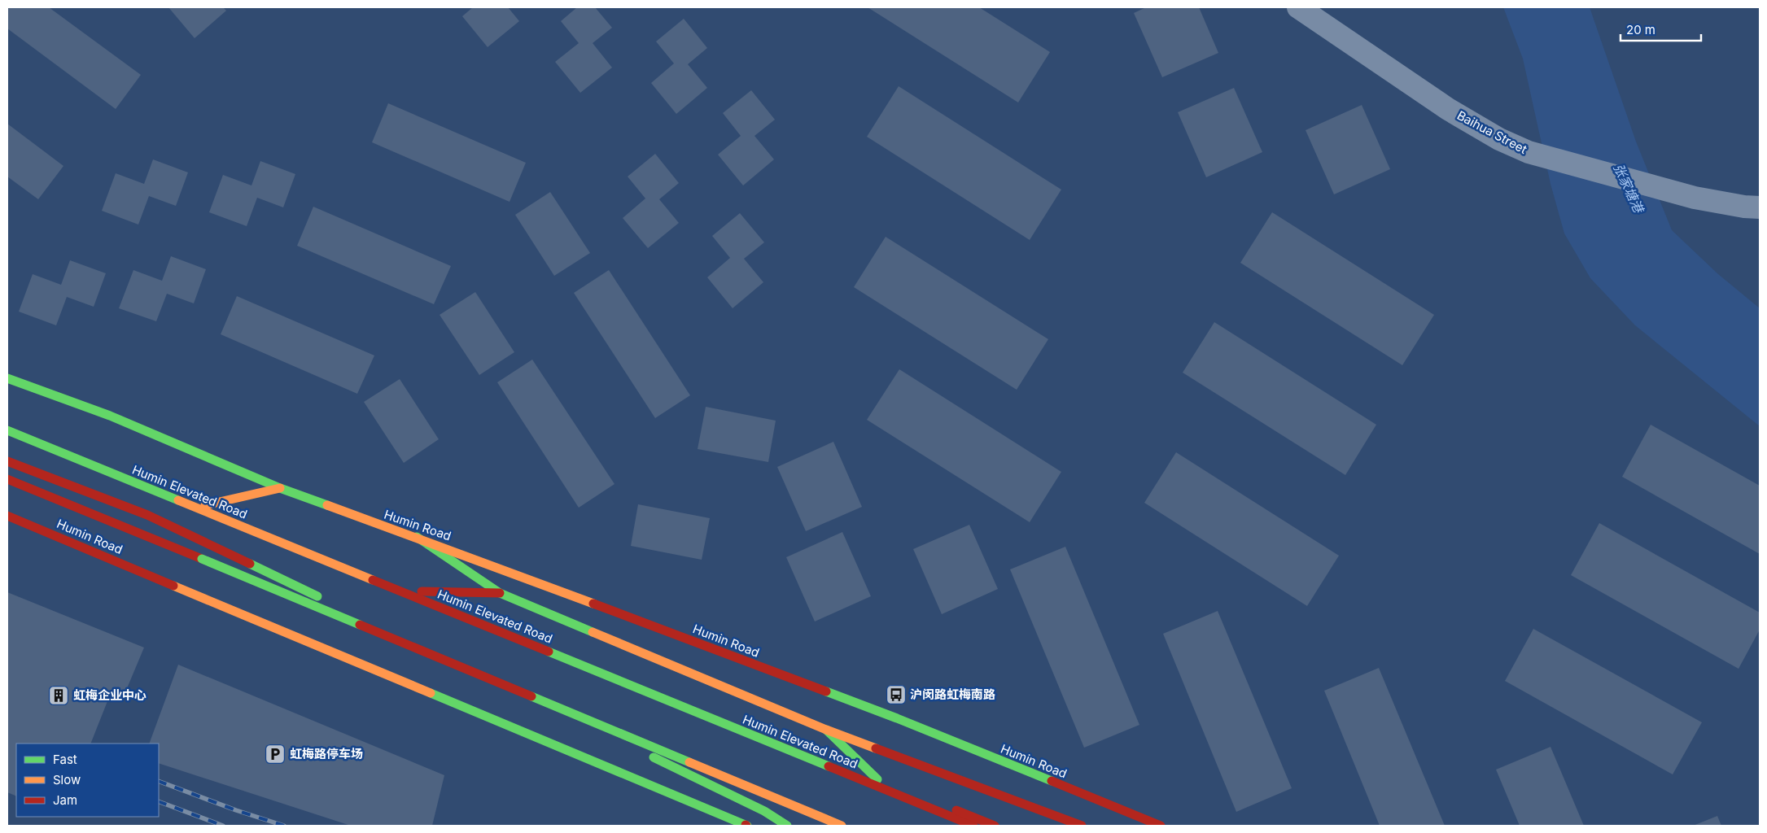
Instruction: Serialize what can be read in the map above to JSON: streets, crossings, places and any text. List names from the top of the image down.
{
  "streets": {
    "main road": ["Humin Elevated Road", "Humin Road"],
    "street": ["Baihua Street"]
  },
  "water": ["张家塘港"],
  "places": {
    "bus stop": ["沪闵路虹梅南路"],
    "building": ["虹梅企业中心"],
    "parking": ["虹梅路停车场"]
  },
  "legend": ["Fast", "Slow", "Jam"],
  "scale_bar": "20 m"
}
